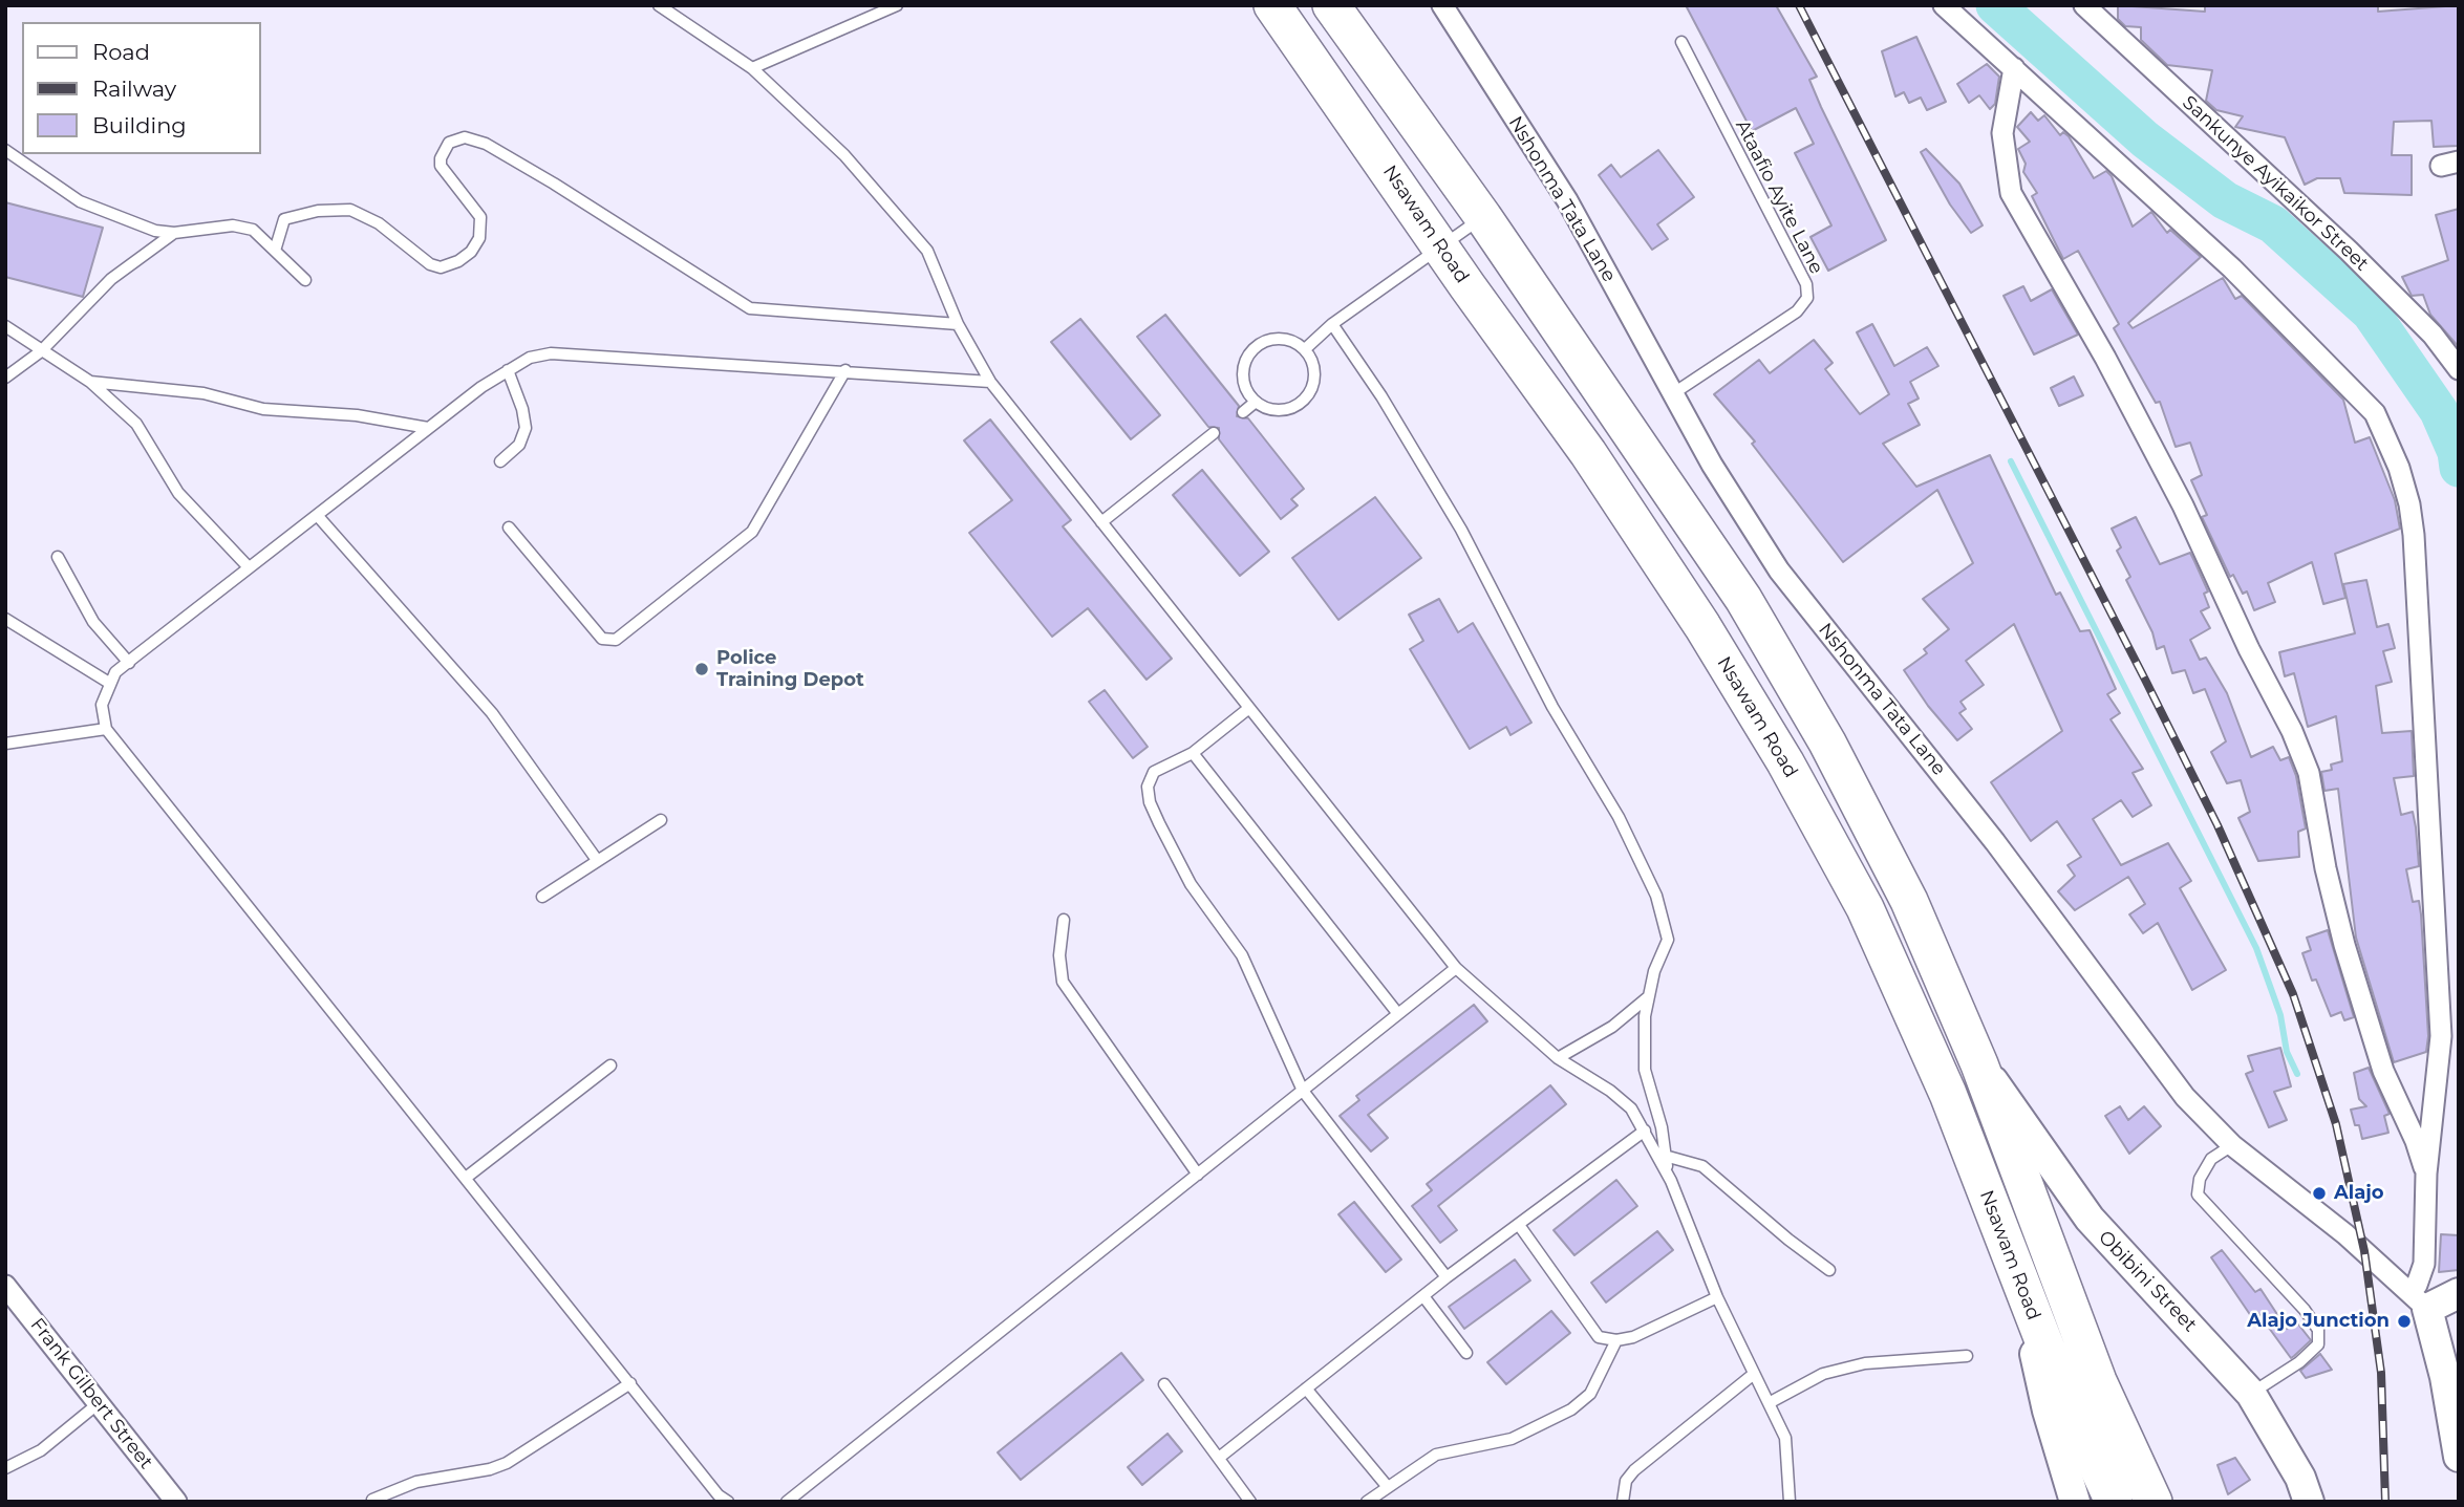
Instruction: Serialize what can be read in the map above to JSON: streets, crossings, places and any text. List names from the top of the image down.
{
  "streets": {
    "highway": ["Nsawam Road"],
    "street": [
      "Sankunye Ayikaikor Street",
      "Nshonma Tata Lane",
      "Obibini Street",
      "Frank Gilbert Street"
    ],
    "lane": ["Ataafio Ayite Lane"]
  },
  "crossings": [
    ["Ataafio Ayite Lane", "Nshonma Tata Lane"],
    ["Nsawam Road", "Obibini Street"]
  ],
  "places": ["Police Training Depot", "Alajo", "Alajo Junction"],
  "legend": ["Road", "Railway", "Building"]
}
